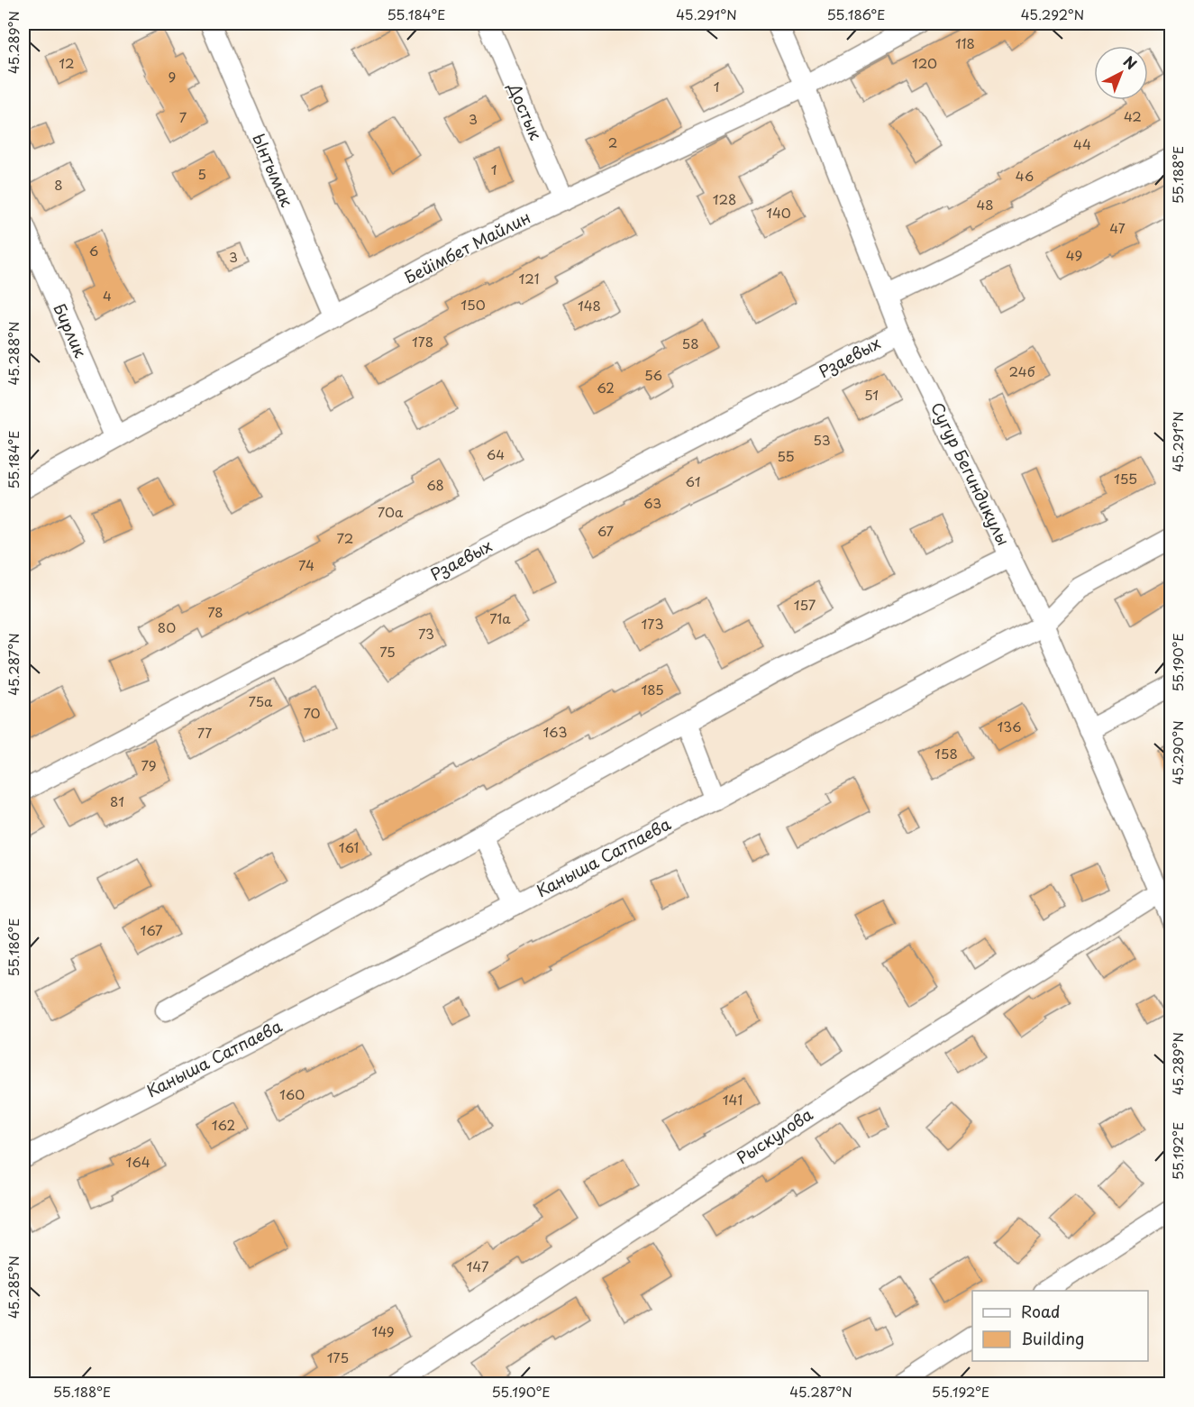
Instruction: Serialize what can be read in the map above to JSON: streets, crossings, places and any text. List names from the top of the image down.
{
  "streets": {
    "street": [
      "Достык",
      "Ынтымак",
      "Бейімбет Майлин",
      "Бирлик",
      "Рзаевых",
      "Сугур Бегиндикулы",
      "Каныша Сатпаева",
      "Рыскулова"
    ]
  },
  "crossings": [
    ["Достык", "Бейімбет Майлин"],
    ["Ынтымак", "Бейімбет Майлин"],
    ["Бейімбет Майлин", "Бирлик"],
    ["Бейімбет Майлин", "Сугур Бегиндикулы"],
    ["Рзаевых", "Сугур Бегиндикулы"],
    ["Сугур Бегиндикулы", "Каныша Сатпаева"],
    ["Сугур Бегиндикулы", "Рыскулова"]
  ],
  "house_numbers": [
    "118",
    "12",
    "120",
    "9",
    "1",
    "42",
    "7",
    "3",
    "2",
    "44",
    "1",
    "5",
    "46",
    "8",
    "128",
    "48",
    "140",
    "47",
    "6",
    "49",
    "3",
    "121",
    "4",
    "150",
    "148",
    "178",
    "58",
    "24б",
    "56",
    "62",
    "51",
    "53",
    "64",
    "55",
    "155",
    "61",
    "68",
    "63",
    "70а",
    "67",
    "72",
    "74",
    "157",
    "78",
    "71а",
    "173",
    "80",
    "73",
    "75",
    "185",
    "75а",
    "70",
    "136",
    "163",
    "77",
    "158",
    "79",
    "81",
    "161",
    "167",
    "160",
    "141",
    "162",
    "164",
    "147",
    "149",
    "175"
  ],
  "legend": ["Road", "Building"],
  "north": "top right",
  "coordinates": [
    "55.184°E",
    "45.291°N",
    "55.186°E",
    "45.292°N",
    "45.289°N",
    "55.188°E",
    "45.288°N",
    "55.190°E",
    "45.287°N",
    "45.290°N",
    "55.192°E",
    "45.285°N"
  ]
}
